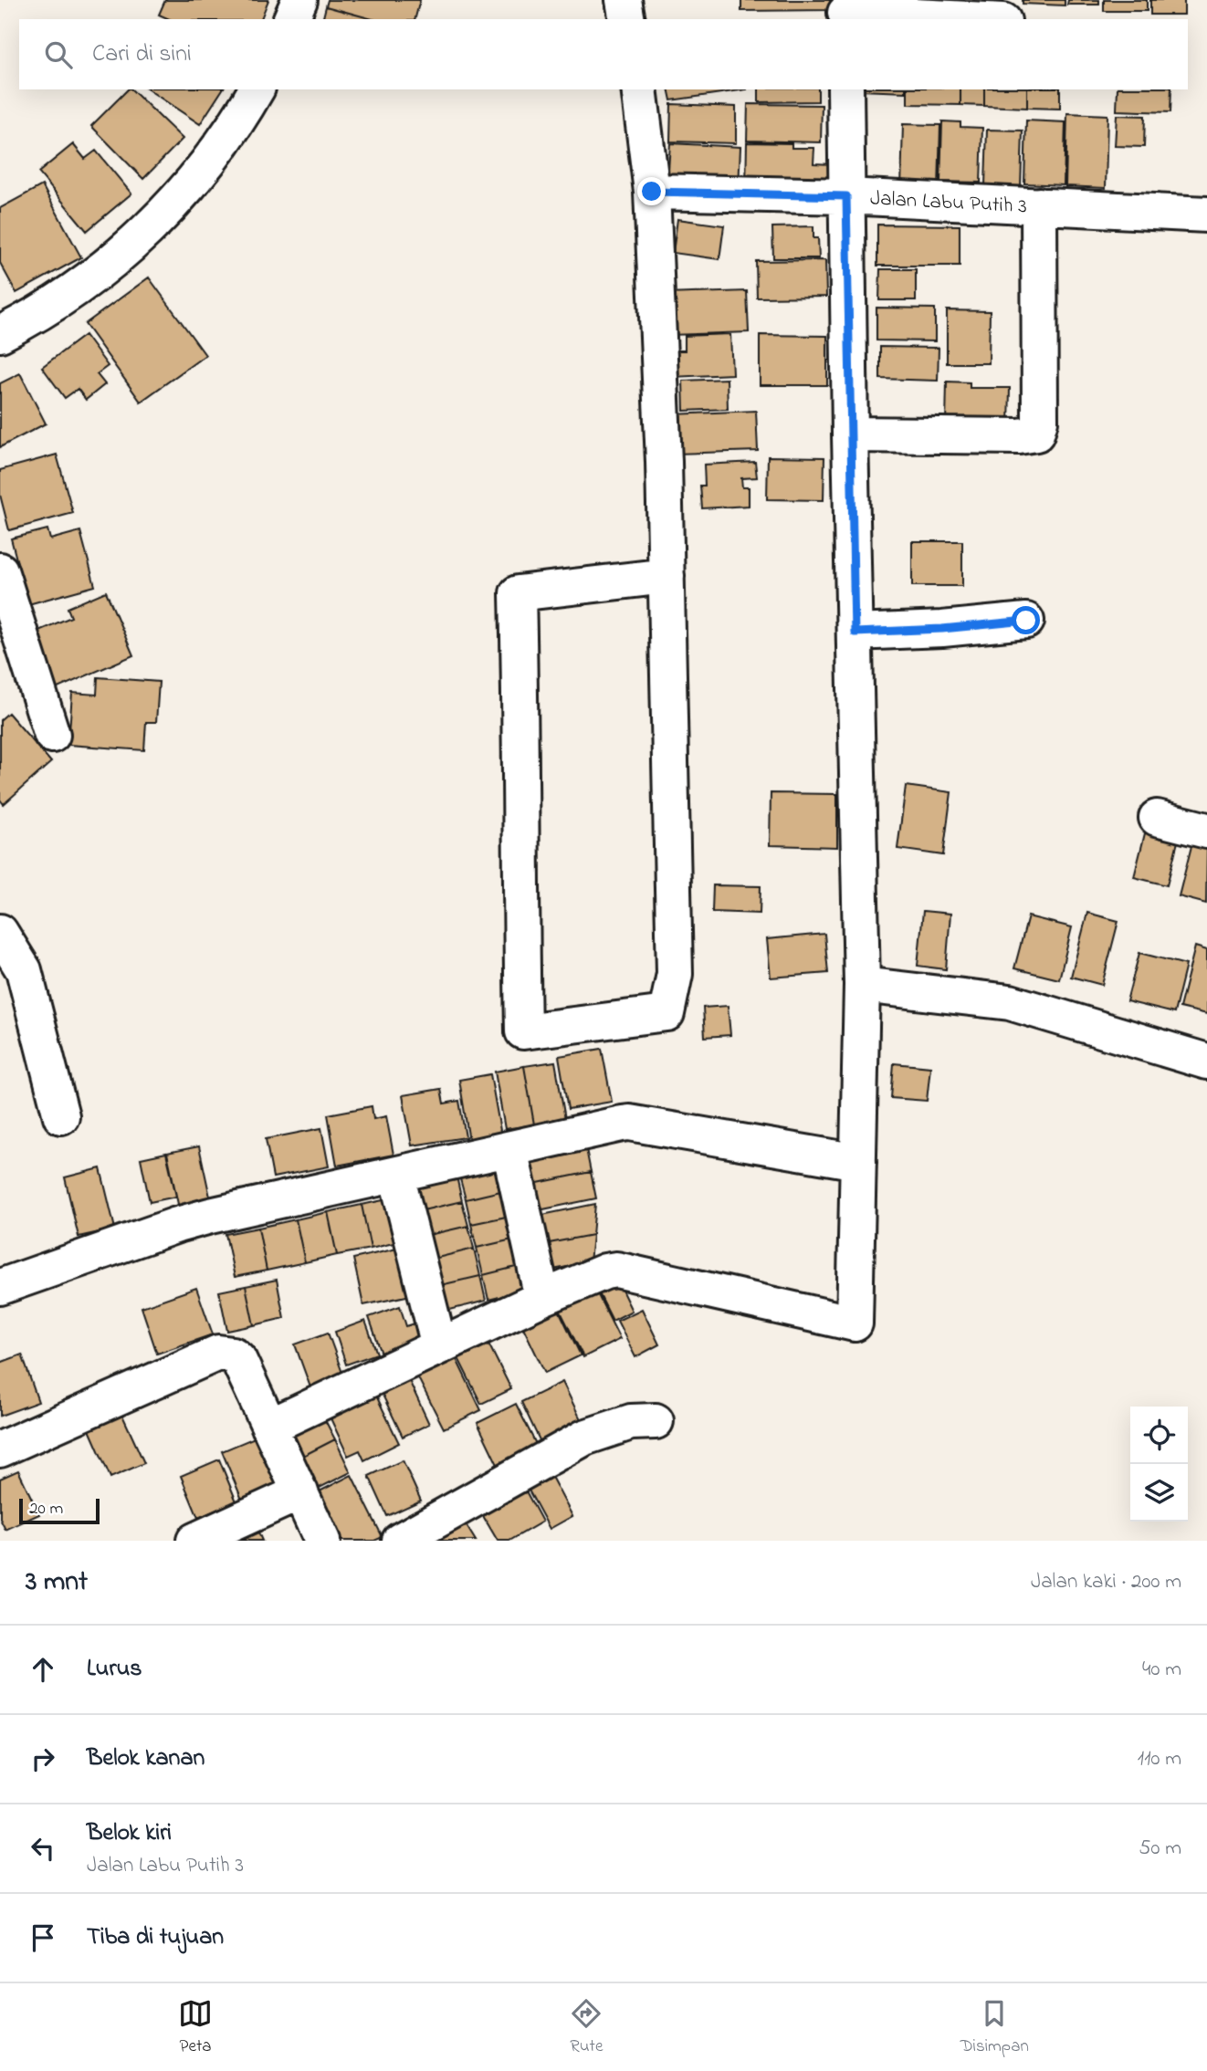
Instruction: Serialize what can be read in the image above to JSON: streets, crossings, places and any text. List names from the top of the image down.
{
  "streets": {
    "street": ["Jalan Labu Putih 3"]
  },
  "scale_bar": "20 m",
  "page": {
    "search": "Cari di sini",
    "scale": "20 m",
    "heading": ["3 mnt", "Jalan kaki · 200 m"],
    "list": [
      ["Lurus", "40 m"],
      ["Belok kanan", "110 m"],
      ["Belok kiri", "Jalan Labu Putih 3", "50 m"],
      "Tiba di tujuan"
    ],
    "nav": ["Peta", "Rute", "Disimpan"]
  }
}
